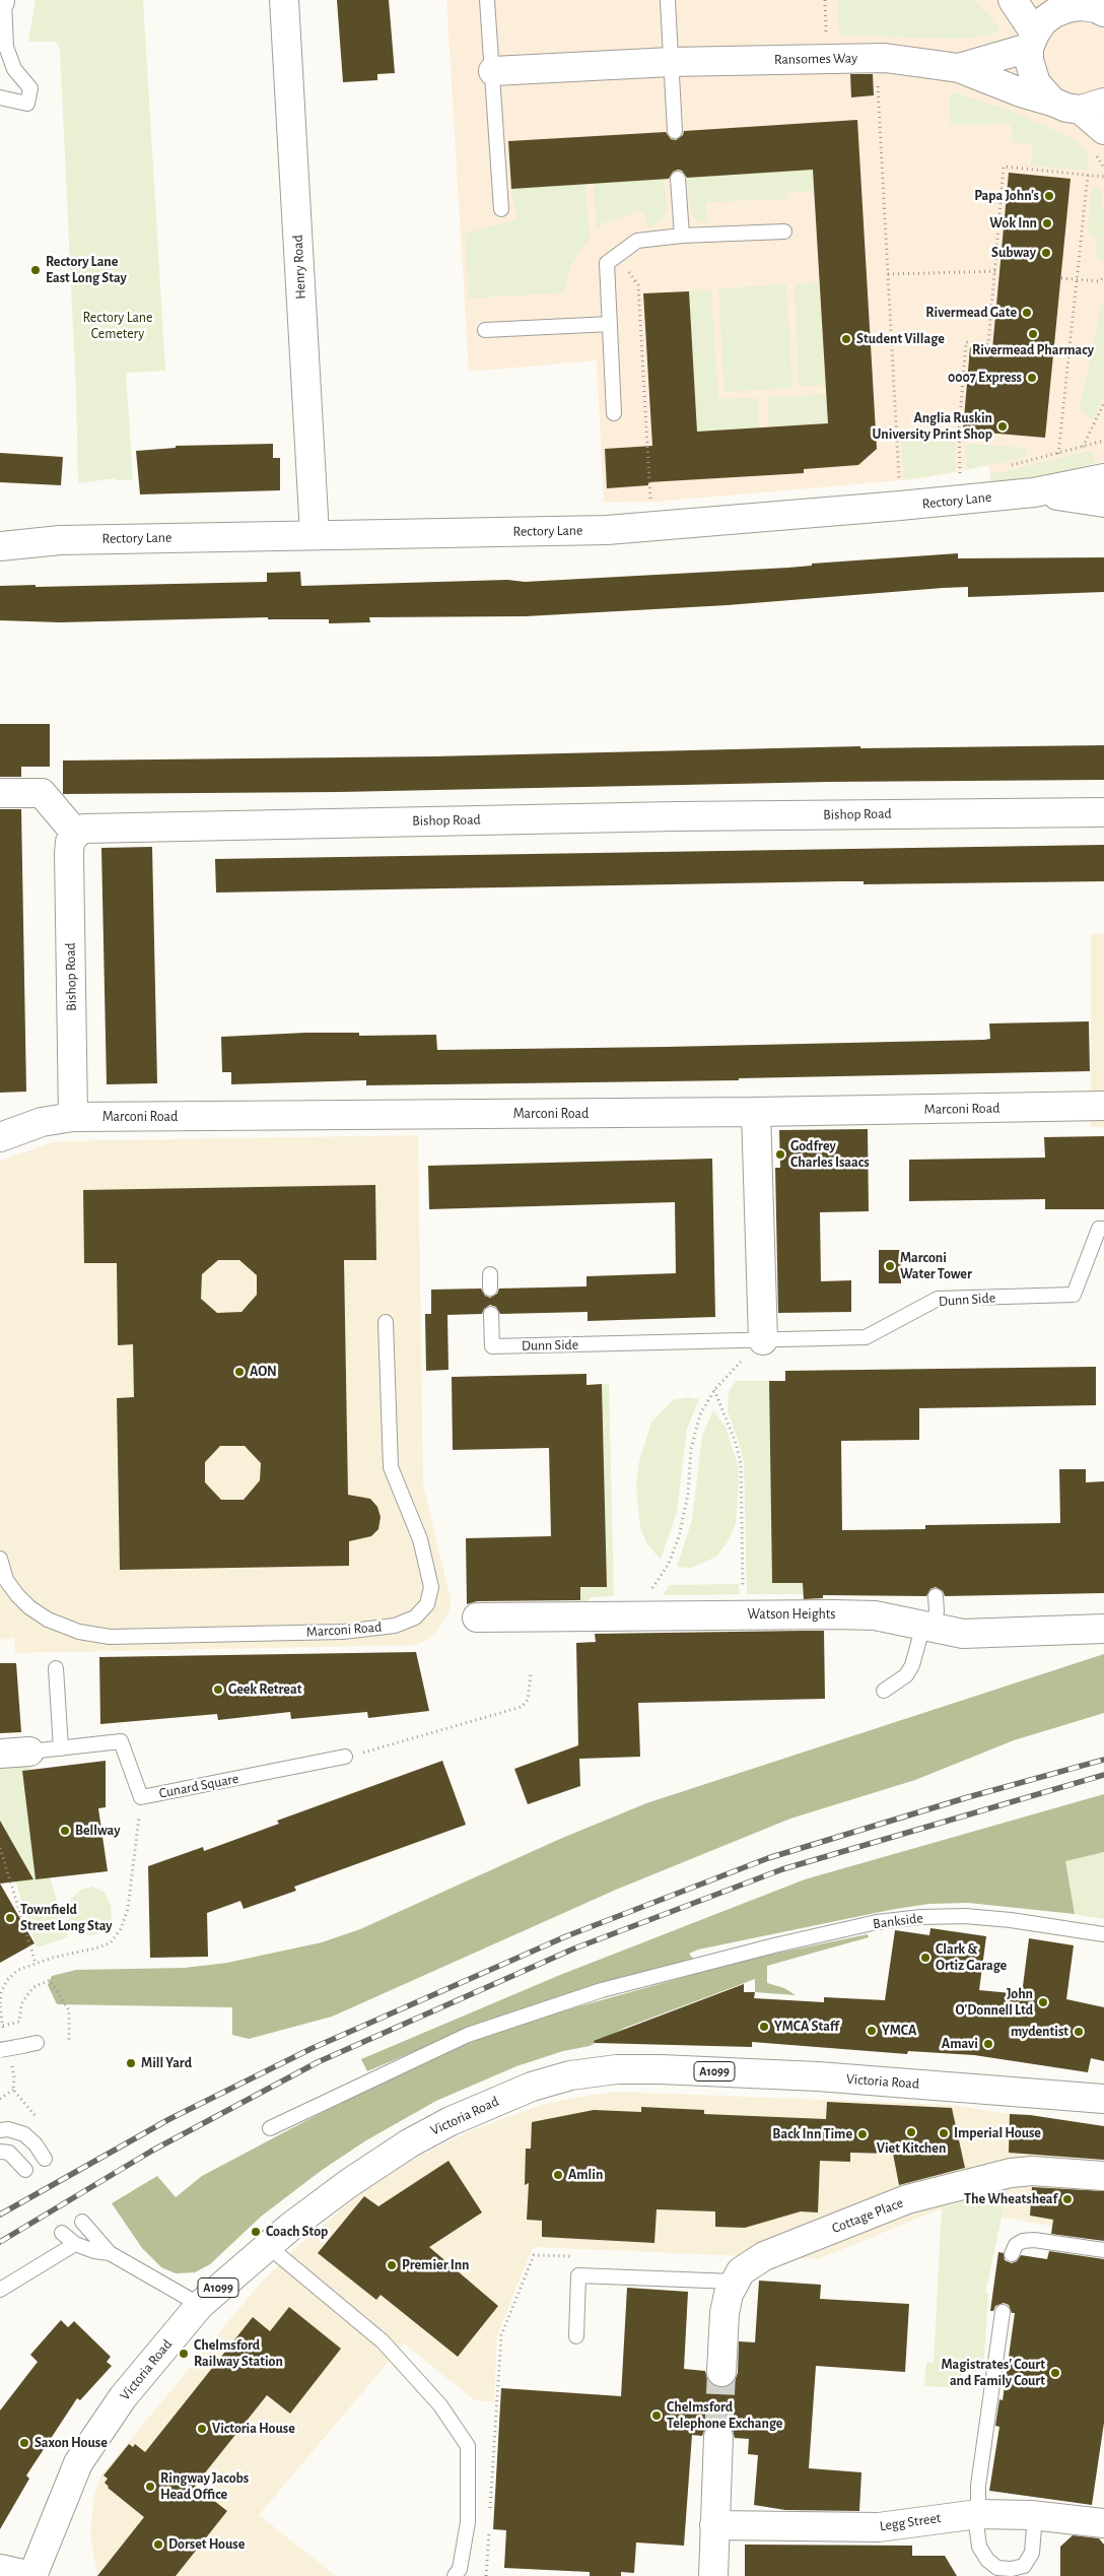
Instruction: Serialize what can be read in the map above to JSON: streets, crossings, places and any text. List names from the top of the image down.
{
  "streets": {
    "street": [
      "Ransomes Way",
      "Henry Road",
      "Rectory Lane",
      "Bishop Road",
      "Marconi Road",
      "Watson Heights",
      "A1099",
      "Victoria Road",
      "Cottage Place",
      "Legg Street"
    ],
    "lane": ["Dunn Side", "Cunard Square", "Bankside"]
  },
  "crossings": [
    ["Henry Road", "Rectory Lane"],
    ["Bishop Road", "Marconi Road"]
  ],
  "parks": ["Rectory Lane Cemetery"],
  "places": [
    "Papa John's",
    "Wok Inn",
    "Subway",
    "Rectory Lane East Long Stay",
    "Rivermead Gate",
    "Rivermead Pharmacy",
    "Student Village",
    "0007 Express",
    "Anglia Ruskin University Print Shop",
    "Godfrey Charles Isaacs",
    "Marconi Water Tower",
    "AON",
    "Geek Retreat",
    "Bellway",
    "Townfield Street Long Stay",
    "Clark & Ortiz Garage",
    "John O'Donnell Ltd",
    "YMCA Staff",
    "YMCA",
    "mydentist",
    "Amavi",
    "Mill Yard",
    "Viet Kitchen",
    "Imperial House",
    "Back Inn Time",
    "Amlin",
    "The Wheatsheaf",
    "Coach Stop",
    "Premier Inn",
    "Chelmsford Railway Station",
    "Magistrates' Court and Family Court",
    "Chelmsford Telephone Exchange",
    "Victoria House",
    "Saxon House",
    "Ringway Jacobs Head Office",
    "Dorset House"
  ]
}
